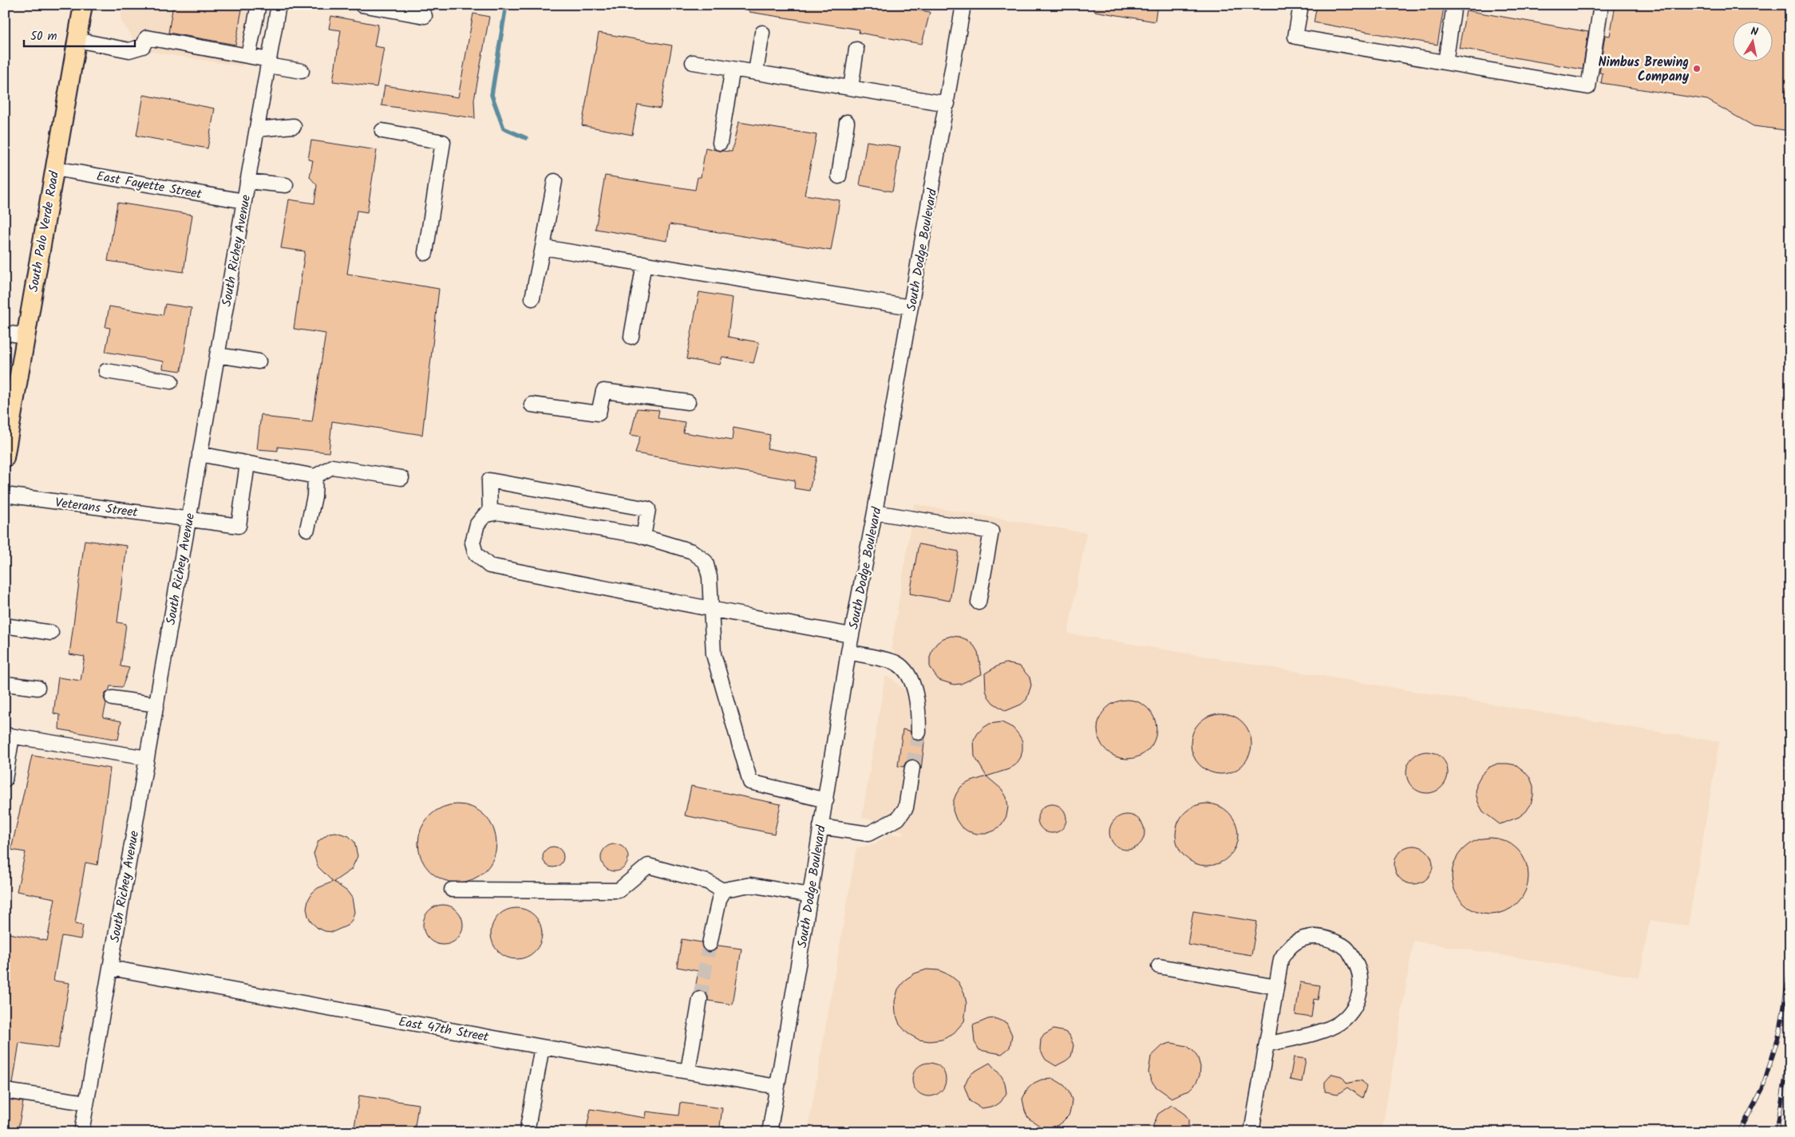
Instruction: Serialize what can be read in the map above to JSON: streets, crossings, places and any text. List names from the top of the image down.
{
  "streets": {
    "main road": ["South Palo Verde Road"],
    "street": [
      "East Fayette Street",
      "South Dodge Boulevard",
      "South Richey Avenue",
      "Veterans Street",
      "East 47th Street"
    ]
  },
  "crossings": [
    ["East Fayette Street", "South Palo Verde Road"],
    ["East Fayette Street", "South Richey Avenue"],
    ["South Dodge Boulevard", "East 47th Street"],
    ["South Richey Avenue", "Veterans Street"],
    ["South Richey Avenue", "East 47th Street"]
  ],
  "places": ["Nimbus Brewing Company"],
  "scale_bar": "50 m",
  "north": "top"
}
